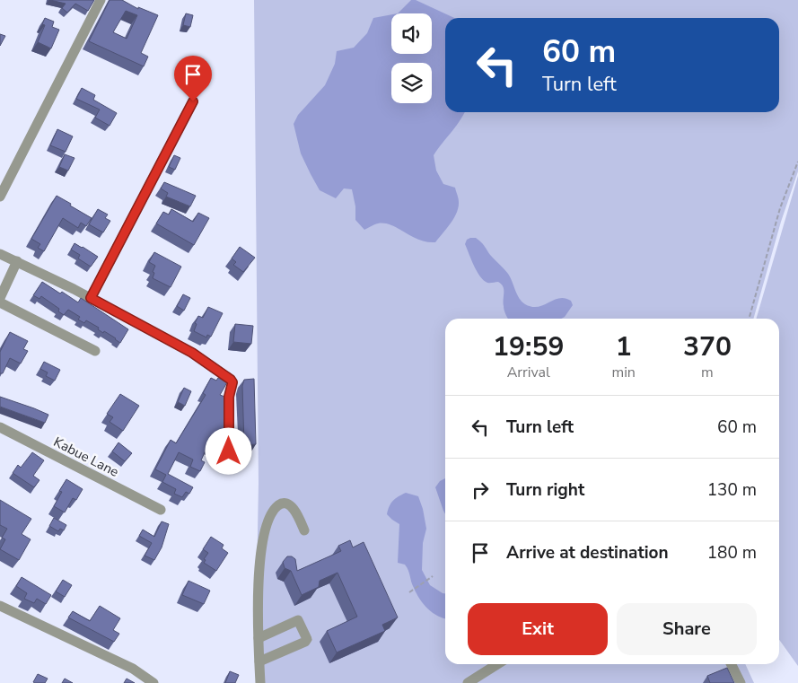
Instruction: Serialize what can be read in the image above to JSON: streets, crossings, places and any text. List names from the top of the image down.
{
  "streets": {
    "street": ["Kabue Lane"]
  },
  "page": {
    "turn": ["60 m", "Turn left"],
    "eta": [
      "19:59",
      "Arrival",
      "1",
      "min",
      "370",
      "m"
    ],
    "list": [
      {
        "name": "Turn left",
        "value": "60 m"
      },
      {
        "name": "Turn right",
        "value": "130 m"
      },
      {
        "name": "Arrive at destination",
        "value": "180 m"
      }
    ],
    "buttons": ["Exit", "Share"]
  }
}
